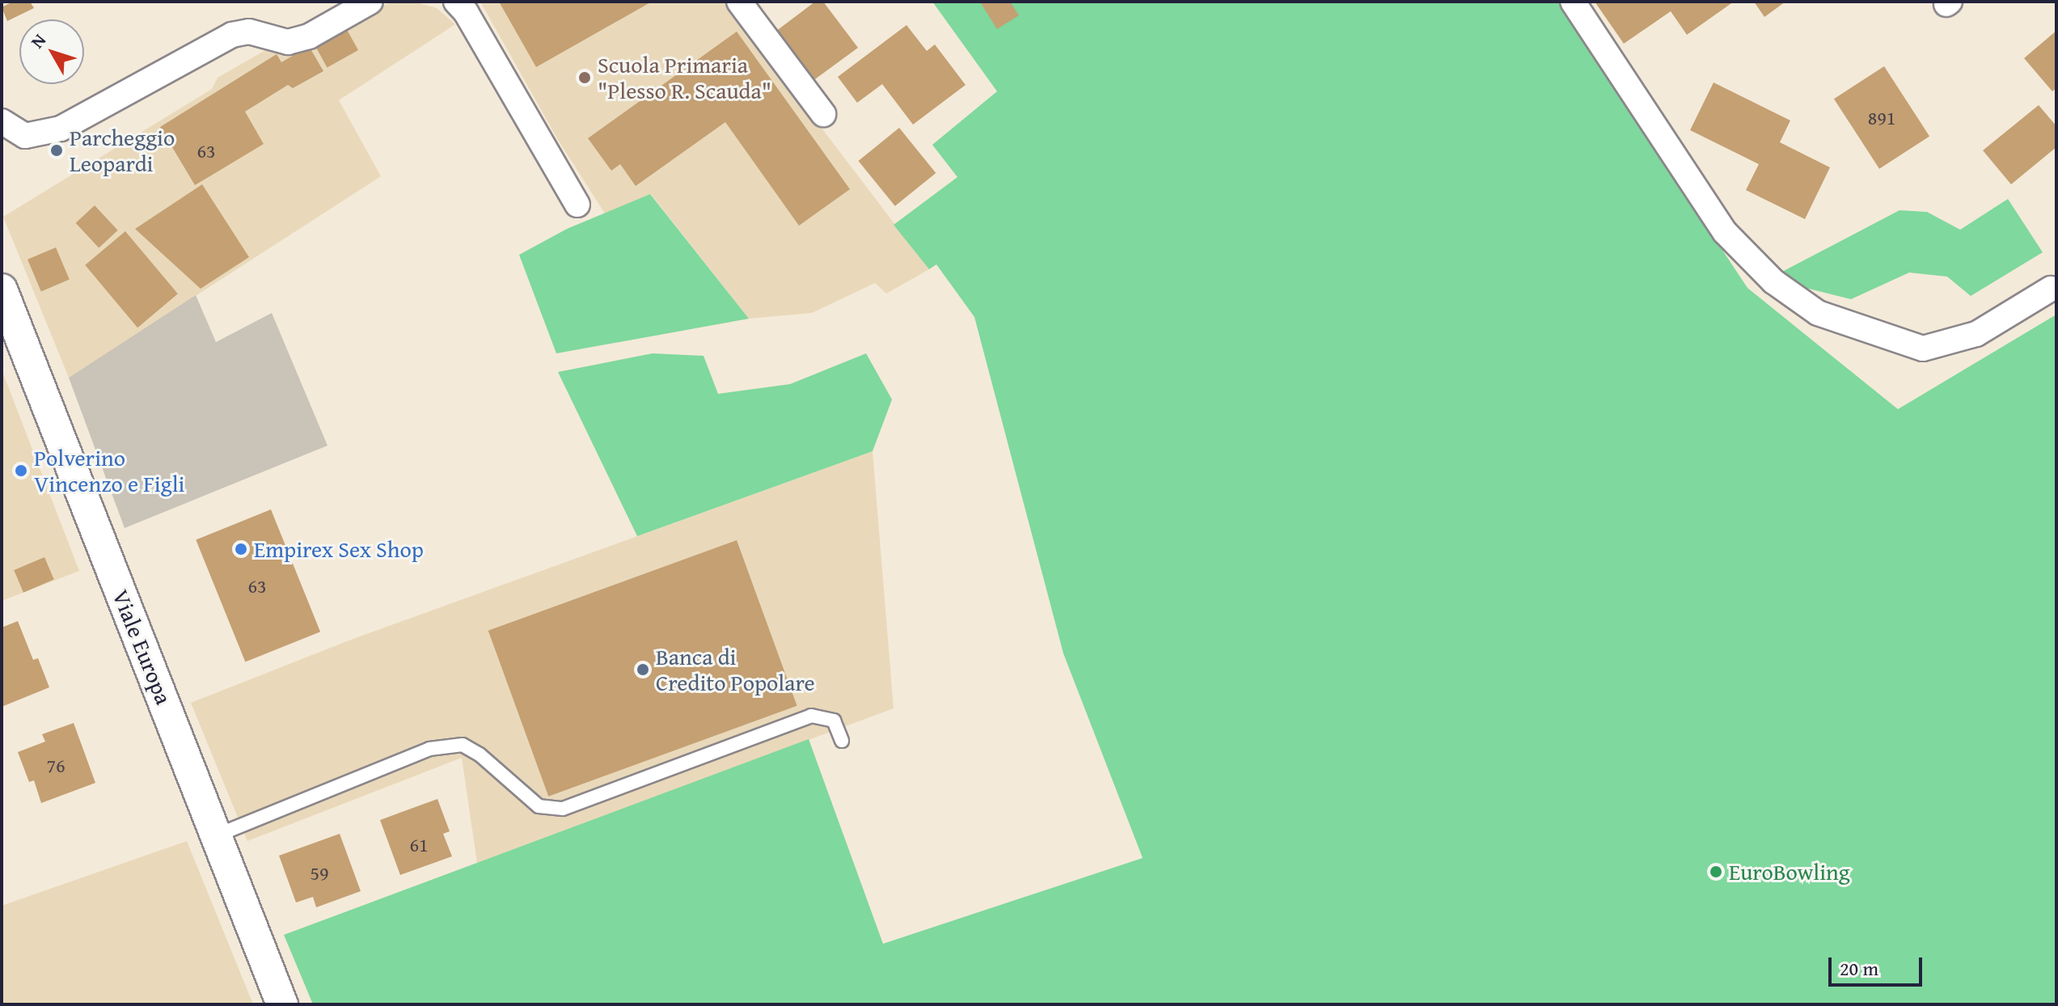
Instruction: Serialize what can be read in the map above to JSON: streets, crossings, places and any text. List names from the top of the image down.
{
  "streets": {
    "street": ["Viale Europa"]
  },
  "places": [
    "Scuola Primaria \"Plesso R. Scauda\"",
    "Parcheggio Leopardi",
    "Polverino Vincenzo e Figli",
    "Empirex Sex Shop",
    "Banca di Credito Popolare",
    "EuroBowling"
  ],
  "house_numbers": [
    "891",
    "63",
    "63",
    "76",
    "61",
    "59"
  ],
  "scale_bar": "20 m",
  "north": "top left"
}
